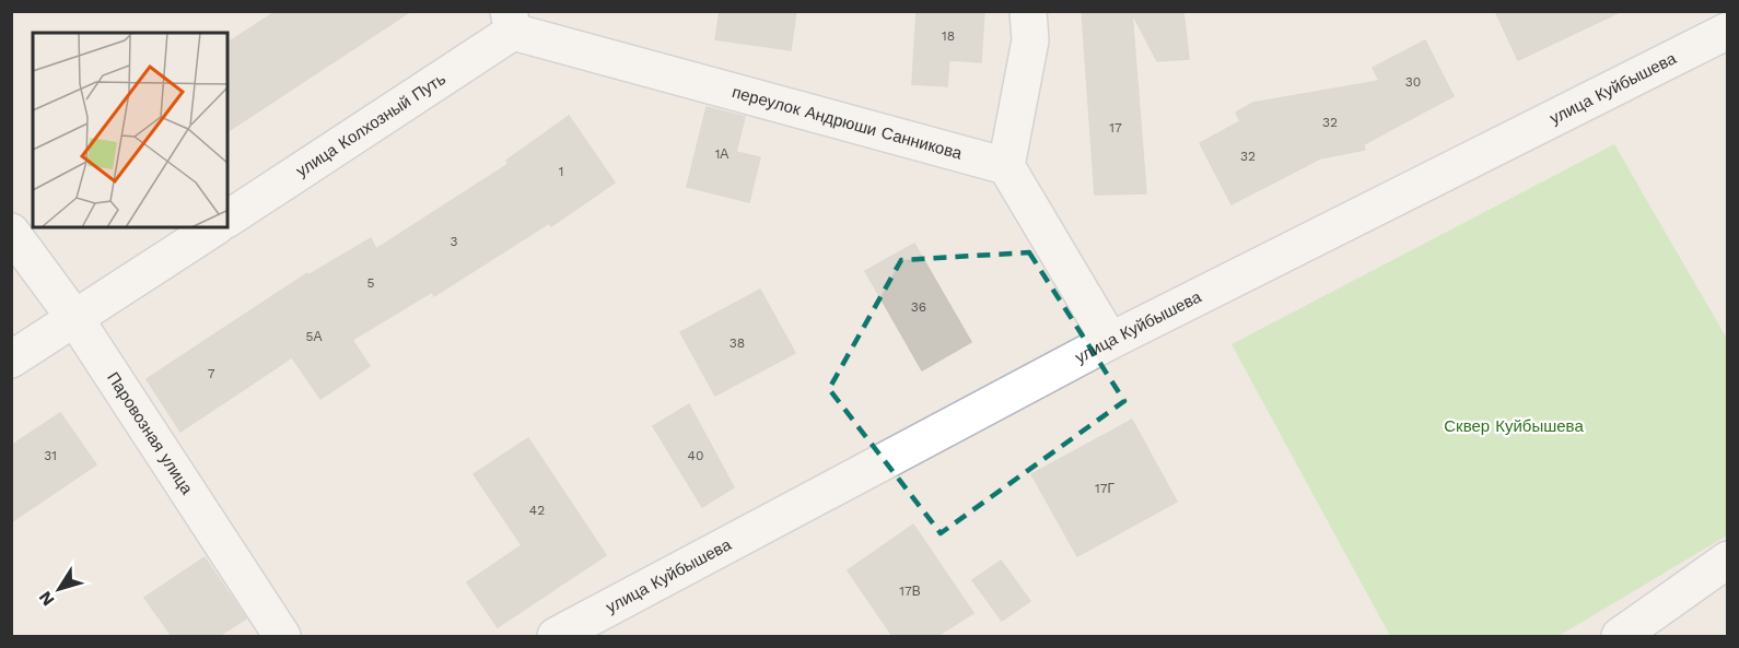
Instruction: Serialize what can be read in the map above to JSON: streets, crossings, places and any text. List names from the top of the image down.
{
  "streets": {
    "street": [
      "улица Куйбышева",
      "переулок Андрюши Санникова",
      "улица Колхозный Путь",
      "Паровозная улица"
    ]
  },
  "crossings": [
    ["переулок Андрюши Санникова", "улица Колхозный Путь"]
  ],
  "parks": ["Сквер Куйбышева"],
  "house_numbers": [
    "18",
    "30",
    "32",
    "17",
    "1А",
    "32",
    "1",
    "3",
    "5",
    "36",
    "5А",
    "38",
    "7",
    "31",
    "40",
    "17Г",
    "42",
    "17В"
  ],
  "north": "bottom left"
}
